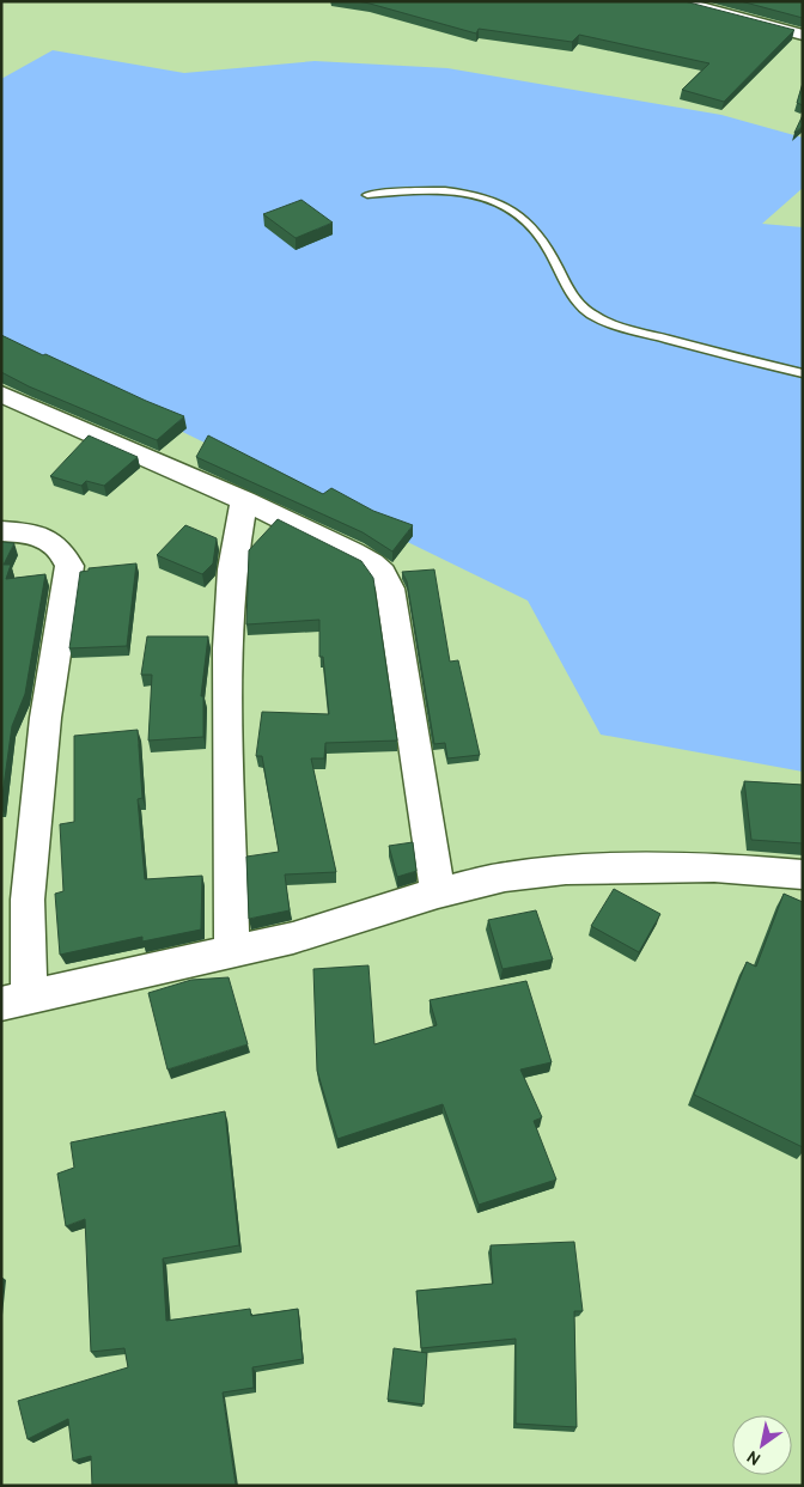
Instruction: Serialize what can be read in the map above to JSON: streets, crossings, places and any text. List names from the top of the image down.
{
  "north": "bottom left"
}
